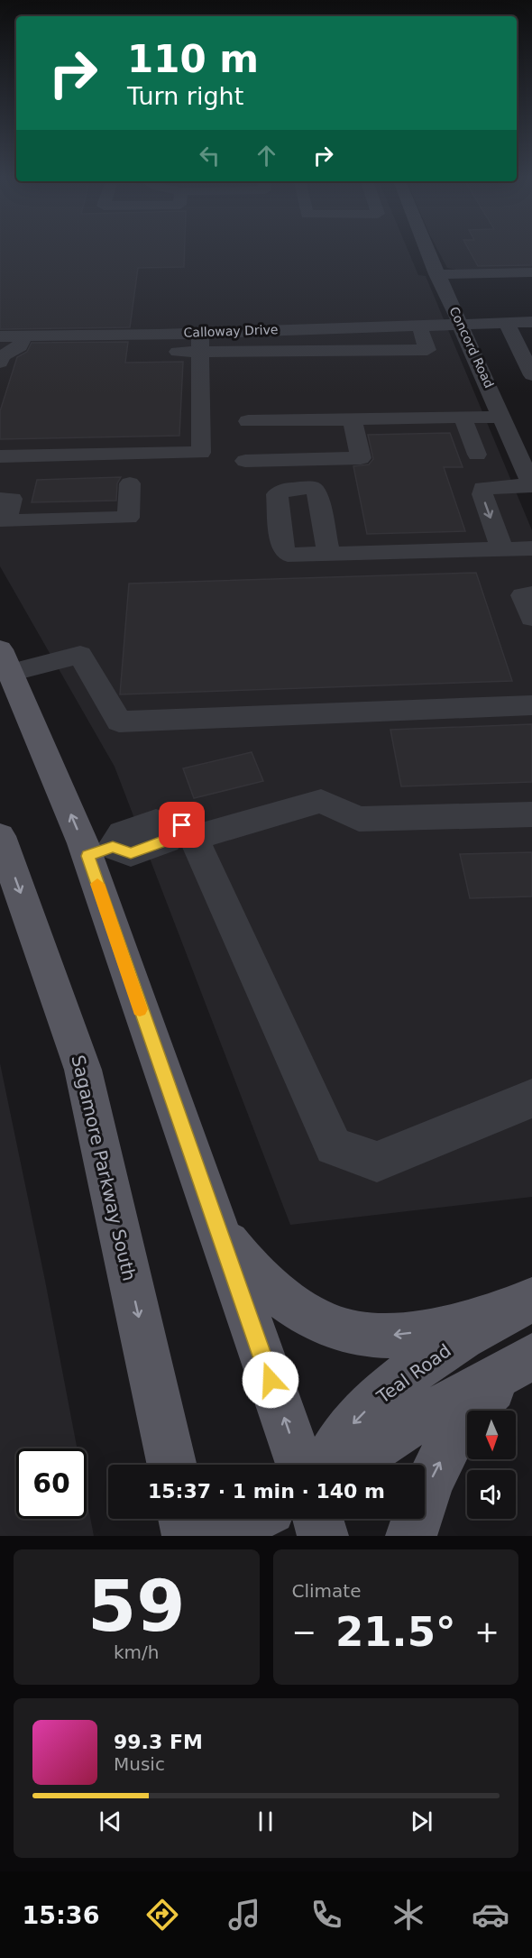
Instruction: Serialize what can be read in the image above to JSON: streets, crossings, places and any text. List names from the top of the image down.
{
  "streets": {
    "main road": ["Sagamore Parkway South", "Teal Road"],
    "street": ["Calloway Drive", "Concord Road"]
  },
  "crossings": [
    ["Calloway Drive", "Concord Road"]
  ],
  "north": "bottom",
  "page": {
    "turn": ["110 m", "Turn right"],
    "limit": "60",
    "trip": "15:37 · 1 min · 140 m",
    "tile": [
      ["59", "km/h"],
      "Climate"
    ],
    "heat": ["−", "21.5°", "+"],
    "song": ["99.3 FM", "Music"],
    "tabs": "15:36"
  }
}
